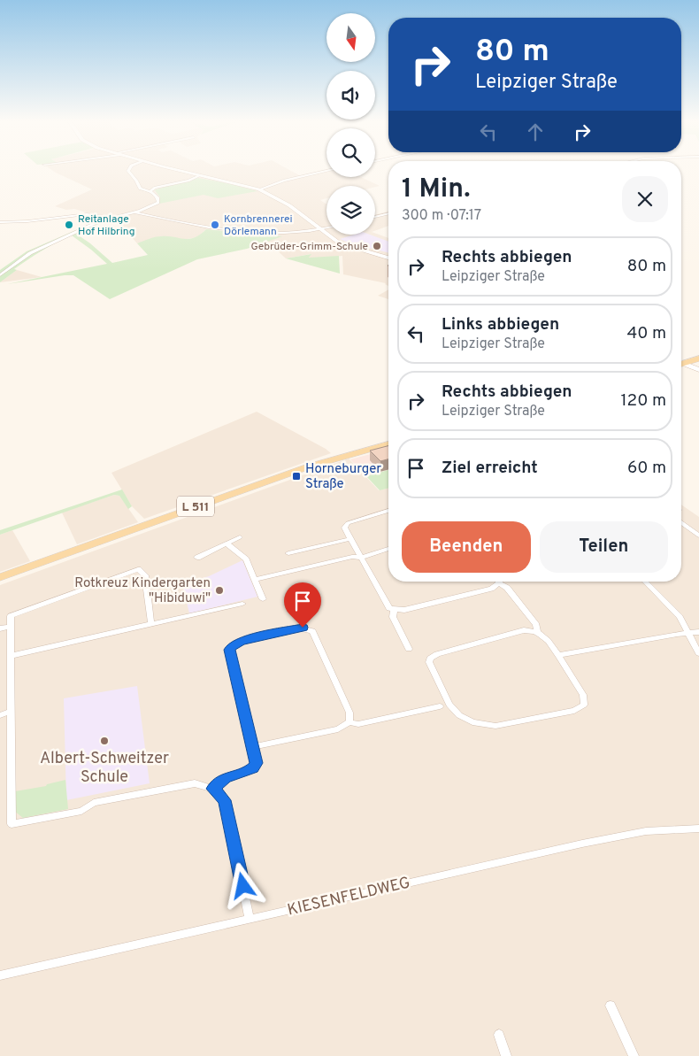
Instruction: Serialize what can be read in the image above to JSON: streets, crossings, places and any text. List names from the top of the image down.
{
  "streets": {
    "main road": ["L 511"],
    "street": ["KIESENFELDWEG"]
  },
  "places": {
    "other": [
      "Reitanlage Hof Hilbring",
      "Kornbrennerei Dörlemann",
      "Gebrüder-Grimm-Schule",
      "Rotkreuz Kindergarten \"Hibiduwi\"",
      "Albert-Schweitzer Schule"
    ],
    "transit": ["Horneburger Straße"]
  },
  "north": "bottom",
  "page": {
    "turn": ["80 m", "Leipziger Straße"],
    "heading": ["1 Min.", "300 m · 07:17"],
    "list": [
      {
        "name": "Rechts abbiegen",
        "note": "Leipziger Straße",
        "value": "80 m"
      },
      {
        "name": "Links abbiegen",
        "note": "Leipziger Straße",
        "value": "40 m"
      },
      {
        "name": "Rechts abbiegen",
        "note": "Leipziger Straße",
        "value": "120 m"
      },
      {
        "name": "Ziel erreicht",
        "value": "60 m"
      }
    ],
    "buttons": ["Beenden", "Teilen"]
  }
}
